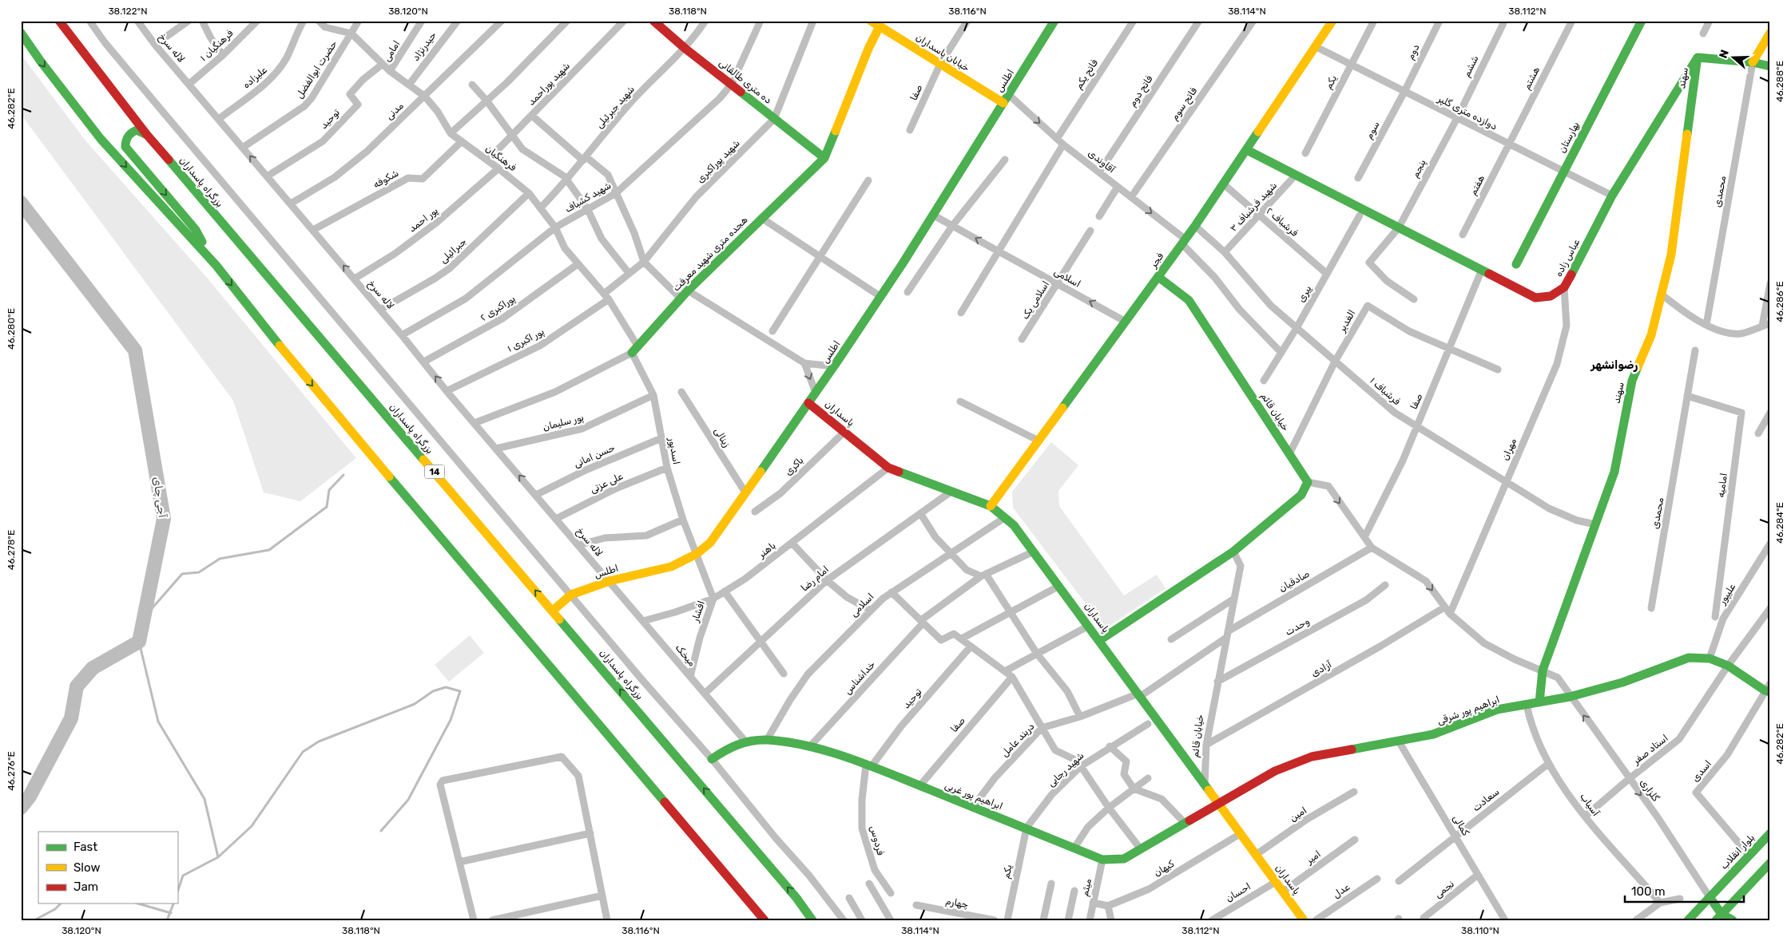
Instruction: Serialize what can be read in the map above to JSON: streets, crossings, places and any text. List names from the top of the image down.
{
  "streets": {
    "main road": [
      "خیابان پاسداران",
      "سهند",
      "اطلس",
      "ده متری طالقانی",
      "بهارستان",
      "بزرگراه پاسداران",
      "هجده متری شهید معرفت",
      "عباس زاده",
      "فجر",
      "خیابان قائم",
      "پاسداران",
      "14",
      "ابراهیم پور شرقی",
      "ابراهیم پور غربی",
      "بلوار انقلاب"
    ],
    "street": [
      "فرهنگیان ۱",
      "حیدرنژاد",
      "لاله سرخ",
      "امامی",
      "دوم",
      "ششم",
      "حضرت ابوالفضل",
      "فاتح یکم",
      "علیزاده",
      "هشتم",
      "یکم",
      "شهید پوراحمد",
      "فاتح دوم",
      "صفا",
      "فاتح سوم",
      "شهید جبرئیلی",
      "مدنی",
      "دوازده متری گلپر",
      "توحید",
      "سوم",
      "فرهنگیان",
      "شهید پوراکبری",
      "آقاوندی",
      "پنجم",
      "شکوفه",
      "هفتم",
      "محمدی",
      "شهید کشباف",
      "شهید فرشباف ۳",
      "پور احمد",
      "فرشباف ۲",
      "جبرائیلی",
      "اسلامی",
      "پیری",
      "اسلامی یک",
      "پوراکبری ۲",
      "الغدیر",
      "پور اکبری ۱",
      "فرشباف ۱",
      "پور سلیمان",
      "زینالی",
      "مهران",
      "اسدپور",
      "حسن امانی",
      "باکری",
      "علی عزتی",
      "امامیه",
      "باهنر",
      "امام رضا",
      "صادقیان",
      "علیپور",
      "افشار",
      "وحدت",
      "میخک",
      "آزادی",
      "خداشناس",
      "دربند عامل",
      "استاد صفر",
      "شهید رجایی",
      "اسدی",
      "گلزاری",
      "سعادت",
      "آسیاب",
      "امین",
      "کمالی",
      "فردوس",
      "امیر",
      "کیهان",
      "میثم",
      "نجمی",
      "عدل",
      "احسان",
      "چهارم"
    ]
  },
  "crossings": [
    ["فرهنگیان ۱", "لاله سرخ"],
    ["حیدرنژاد", "فرهنگیان"],
    ["لاله سرخ", "حضرت ابوالفضل"],
    ["لاله سرخ", "علیزاده"],
    ["لاله سرخ", "اطلس"],
    ["لاله سرخ", "مدنی"],
    ["لاله سرخ", "توحید"],
    ["لاله سرخ", "شکوفه"],
    ["لاله سرخ", "شهید کشباف"],
    ["لاله سرخ", "پور احمد"],
    ["لاله سرخ", "جبرائیلی"],
    ["لاله سرخ", "هجده متری شهید معرفت"],
    ["لاله سرخ", "پوراکبری ۲"],
    ["لاله سرخ", "پور اکبری ۱"],
    ["لاله سرخ", "پور سلیمان"],
    ["لاله سرخ", "حسن امانی"],
    ["لاله سرخ", "علی عزتی"],
    ["لاله سرخ", "میخک"],
    ["امامی", "فرهنگیان"],
    ["دوم", "دوازده متری گلپر"],
    ["دوم", "سوم"],
    ["خیابان پاسداران", "اطلس"],
    ["خیابان پاسداران", "صفا"],
    ["خیابان پاسداران", "هجده متری شهید معرفت"],
    ["ششم", "دوازده متری گلپر"],
    ["ششم", "پنجم"],
    ["حضرت ابوالفضل", "فرهنگیان"],
    ["فاتح یکم", "آقاوندی"],
    ["هشتم", "دوازده متری گلپر"],
    ["هشتم", "هفتم"],
    ["سهند", "عباس زاده"],
    ["سهند", "فرشباف ۱"],
    ["سهند", "ابراهیم پور شرقی"],
    ["سهند", "گلزاری"],
    ["اطلس", "آقاوندی"],
    ["اطلس", "بزرگراه پاسداران"],
    ["اطلس", "اسلامی"],
    ["اطلس", "پاسداران"],
    ["اطلس", "زینالی"],
    ["اطلس", "اسدپور"],
    ["اطلس", "افشار"],
    ["اطلس", "میخک"],
    ["ده متری طالقانی", "شهید جبرئیلی"],
    ["ده متری طالقانی", "شهید پوراکبری"],
    ["ده متری طالقانی", "شهید کشباف"],
    ["ده متری طالقانی", "هجده متری شهید معرفت"],
    ["یکم", "دوازده متری گلپر"],
    ["یکم", "شهید رجایی"],
    ["یکم", "ابراهیم پور غربی"],
    ["شهید پوراحمد", "فرهنگیان"],
    ["فاتح دوم", "آقاوندی"],
    ["صفا", "عباس زاده"],
    ["صفا", "الغدیر"],
    ["صفا", "فرشباف ۱"],
    ["صفا", "ابراهیم پور غربی"],
    ["فاتح سوم", "آقاوندی"],
    ["شهید جبرئیلی", "فرهنگیان"],
    ["مدنی", "فرهنگیان"],
    ["دوازده متری گلپر", "سوم"],
    ["دوازده متری گلپر", "بهارستان"],
    ["دوازده متری گلپر", "پنجم"],
    ["دوازده متری گلپر", "هفتم"],
    ["دوازده متری گلپر", "عباس زاده"],
    ["دوازده متری گلپر", "فجر"],
    ["توحید", "فرهنگیان"],
    ["توحید", "ابراهیم پور غربی"],
    ["توحید", "فردوس"],
    ["فرهنگیان", "شهید پوراکبری"],
    ["فرهنگیان", "شکوفه"],
    ["فرهنگیان", "شهید کشباف"],
    ["فرهنگیان", "پور احمد"],
    ["فرهنگیان", "جبرائیلی"],
    ["فرهنگیان", "هجده متری شهید معرفت"],
    ["فرهنگیان", "پوراکبری ۲"],
    ["فرهنگیان", "پور اکبری ۱"],
    ["فرهنگیان", "اسدپور"],
    ["شهید پوراکبری", "پور اکبری ۱"],
    ["آقاوندی", "فجر"],
    ["آقاوندی", "پیری"],
    ["پنجم", "عباس زاده"],
    ["محمدی", "امامیه"],
    ["شهید فرشباف ۳", "فرشباف ۲"],
    ["شهید فرشباف ۳", "عباس زاده"],
    ["شهید فرشباف ۳", "فرشباف ۱"],
    ["فرشباف ۲", "فجر"],
    ["فرشباف ۲", "پیری"],
    ["هجده متری شهید معرفت", "اسدپور"],
    ["عباس زاده", "فجر"],
    ["عباس زاده", "مهران"],
    ["فجر", "اسلامی"],
    ["فجر", "فرشباف ۱"],
    ["فجر", "خیابان قائم"],
    ["فجر", "پاسداران"],
    ["اسلامی", "اسلامی یک"],
    ["اسلامی", "پاسداران"],
    ["اسلامی", "ابراهیم پور غربی"],
    ["پیری", "فرشباف ۱"],
    ["الغدیر", "فرشباف ۱"],
    ["الغدیر", "خیابان قائم"],
    ["فرشباف ۱", "مهران"],
    ["خیابان قائم", "پاسداران"],
    ["خیابان قائم", "صادقیان"],
    ["خیابان قائم", "وحدت"],
    ["خیابان قائم", "آزادی"],
    ["پاسداران", "باکری"],
    ["پاسداران", "باهنر"],
    ["پاسداران", "امام رضا"],
    ["پاسداران", "صادقیان"],
    ["پاسداران", "خداشناس"],
    ["پاسداران", "ابراهیم پور شرقی"],
    ["پاسداران", "دربند عامل"],
    ["پاسداران", "ابراهیم پور غربی"],
    ["پاسداران", "امین"],
    ["پاسداران", "امیر"],
    ["پاسداران", "کیهان"],
    ["پاسداران", "احسان"],
    ["پور سلیمان", "اسدپور"],
    ["مهران", "گلزاری"],
    ["اسدپور", "حسن امانی"],
    ["اسدپور", "علی عزتی"],
    ["اسدپور", "افشار"],
    ["باهنر", "افشار"],
    ["باهنر", "میخک"],
    ["امام رضا", "میخک"],
    ["صادقیان", "دربند عامل"],
    ["صادقیان", "گلزاری"],
    ["علیپور", "ابراهیم پور شرقی"],
    ["افشار", "میخک"],
    ["میخک", "ابراهیم پور غربی"],
    ["آزادی", "گلزاری"],
    ["خداشناس", "ابراهیم پور غربی"],
    ["ابراهیم پور شرقی", "استاد صفر"],
    ["ابراهیم پور شرقی", "اسدی"],
    ["ابراهیم پور شرقی", "گلزاری"],
    ["ابراهیم پور شرقی", "ابراهیم پور غربی"],
    ["ابراهیم پور شرقی", "آسیاب"],
    ["ابراهیم پور شرقی", "کمالی"],
    ["دربند عامل", "ابراهیم پور غربی"],
    ["استاد صفر", "گلزاری"],
    ["استاد صفر", "آسیاب"],
    ["شهید رجایی", "ابراهیم پور غربی"],
    ["اسدی", "بلوار انقلاب"],
    ["گلزاری", "بلوار انقلاب"],
    ["ابراهیم پور غربی", "فردوس"],
    ["ابراهیم پور غربی", "میثم"],
    ["سعادت", "آسیاب"],
    ["سعادت", "کمالی"],
    ["کمالی", "نجمی"]
  ],
  "one_way": ["آقاوندی"],
  "districts": ["رضوانشهر"],
  "water": ["آجی چای"],
  "legend": ["Fast", "Slow", "Jam"],
  "scale_bar": "100 m",
  "north": "left",
  "coordinates": [
    "38.122°N",
    "38.120°N",
    "38.118°N",
    "38.116°N",
    "38.114°N",
    "38.112°N",
    "46.288°E",
    "46.282°E",
    "46.286°E",
    "46.280°E",
    "46.284°E",
    "46.278°E",
    "46.276°E",
    "38.110°N"
  ]
}
